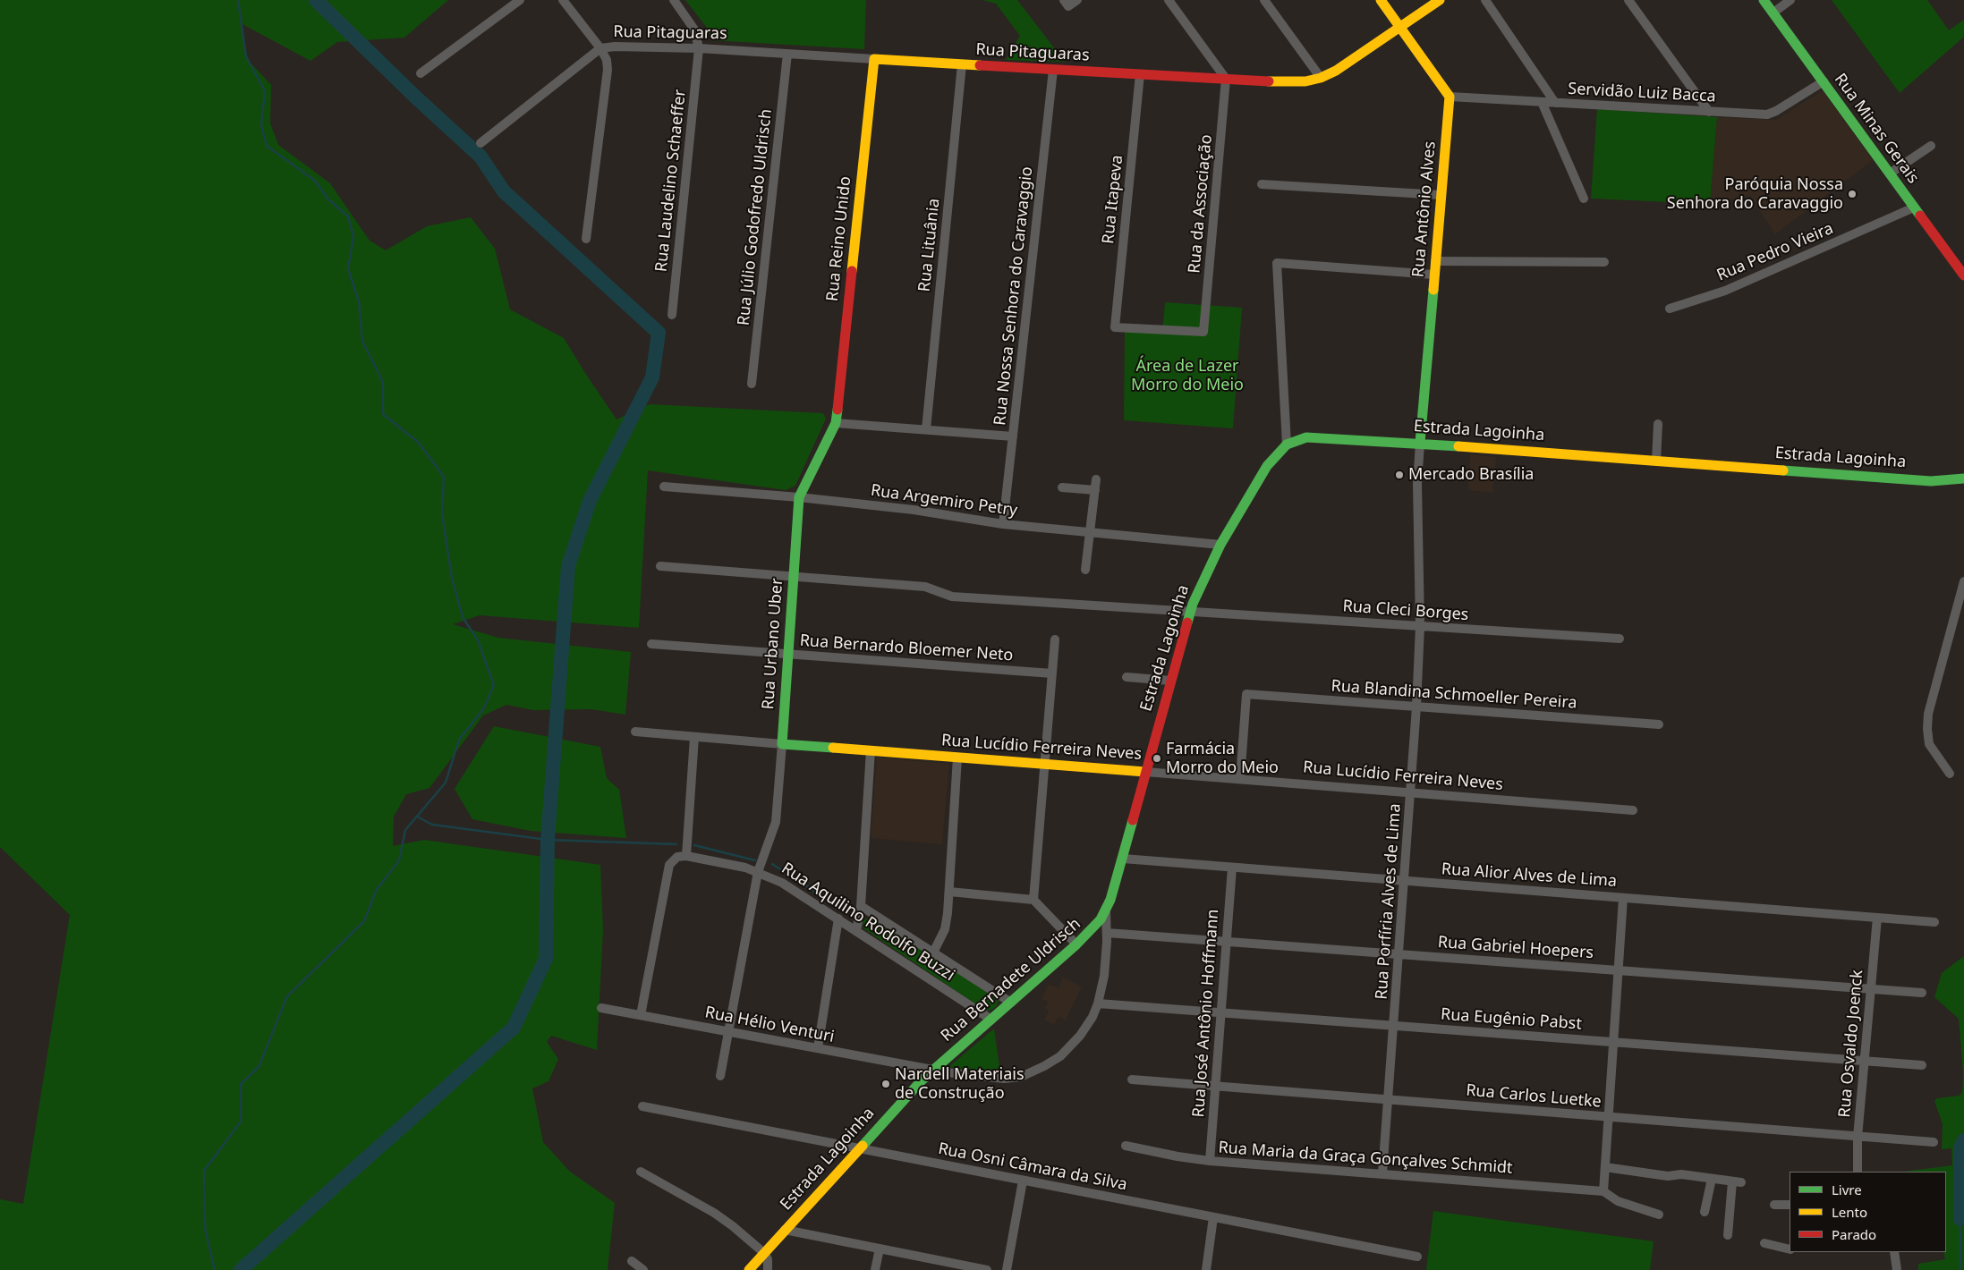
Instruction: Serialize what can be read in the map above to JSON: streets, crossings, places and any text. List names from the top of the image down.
{
  "streets": {
    "street": [
      "Rua Pitaguaras",
      "Servidão Luiz Bacca",
      "Rua Minas Gerais",
      "Rua Laudelino Schaeffer",
      "Rua Itapeva",
      "Rua da Associação",
      "Rua Antônio Alves",
      "Rua Júlio Godofredo Uldrisch",
      "Rua Reino Unido",
      "Rua Lituânia",
      "Rua Pedro Vieira",
      "Rua Nossa Senhora do Caravaggio",
      "Estrada Lagoinha",
      "Rua Argemiro Petry",
      "Rua Cleci Borges",
      "Rua Urbano Uber",
      "Rua Bernardo Bloemer Neto",
      "Rua Blandina Schmoeller Pereira",
      "Rua Lucídio Ferreira Neves",
      "Rua Alior Alves de Lima",
      "Rua Porfíria Alves de Lima",
      "Rua Aquilino Rodolfo Buzzi",
      "Rua Gabriel Hoepers",
      "Rua Bernadete Uldrisch",
      "Rua José Antônio Hoffmann",
      "Rua Eugênio Pabst",
      "Rua Hélio Venturi",
      "Rua Osvaldo Joenck",
      "Rua Carlos Luetke",
      "Rua Maria da Graça Gonçalves Schmidt",
      "Rua Osni Câmara da Silva"
    ]
  },
  "crossings": [
    ["Rua Pitaguaras", "Rua Laudelino Schaeffer"],
    ["Rua Pitaguaras", "Rua Itapeva"],
    ["Rua Pitaguaras", "Rua da Associação"],
    ["Rua Pitaguaras", "Rua Júlio Godofredo Uldrisch"],
    ["Rua Pitaguaras", "Rua Reino Unido"],
    ["Rua Pitaguaras", "Rua Lituânia"],
    ["Rua Pitaguaras", "Rua Nossa Senhora do Caravaggio"],
    ["Servidão Luiz Bacca", "Rua Minas Gerais"],
    ["Servidão Luiz Bacca", "Rua Antônio Alves"],
    ["Rua Minas Gerais", "Rua Pedro Vieira"],
    ["Rua Itapeva", "Rua da Associação"],
    ["Rua Antônio Alves", "Estrada Lagoinha"],
    ["Rua Antônio Alves", "Rua Porfíria Alves de Lima"],
    ["Rua Reino Unido", "Rua Urbano Uber"],
    ["Rua Nossa Senhora do Caravaggio", "Rua Argemiro Petry"],
    ["Estrada Lagoinha", "Rua Argemiro Petry"],
    ["Estrada Lagoinha", "Rua Cleci Borges"],
    ["Estrada Lagoinha", "Rua Lucídio Ferreira Neves"],
    ["Estrada Lagoinha", "Rua Alior Alves de Lima"],
    ["Estrada Lagoinha", "Rua Porfíria Alves de Lima"],
    ["Estrada Lagoinha", "Rua Gabriel Hoepers"],
    ["Estrada Lagoinha", "Rua Bernadete Uldrisch"],
    ["Estrada Lagoinha", "Rua Eugênio Pabst"],
    ["Estrada Lagoinha", "Rua Hélio Venturi"],
    ["Estrada Lagoinha", "Rua Osni Câmara da Silva"],
    ["Rua Argemiro Petry", "Rua Urbano Uber"],
    ["Rua Cleci Borges", "Rua Urbano Uber"],
    ["Rua Cleci Borges", "Rua Porfíria Alves de Lima"],
    ["Rua Urbano Uber", "Rua Bernardo Bloemer Neto"],
    ["Rua Urbano Uber", "Rua Lucídio Ferreira Neves"],
    ["Rua Urbano Uber", "Rua Aquilino Rodolfo Buzzi"],
    ["Rua Urbano Uber", "Rua Hélio Venturi"],
    ["Rua Blandina Schmoeller Pereira", "Rua Lucídio Ferreira Neves"],
    ["Rua Blandina Schmoeller Pereira", "Rua Porfíria Alves de Lima"],
    ["Rua Lucídio Ferreira Neves", "Rua Porfíria Alves de Lima"],
    ["Rua Alior Alves de Lima", "Rua Porfíria Alves de Lima"],
    ["Rua Alior Alves de Lima", "Rua José Antônio Hoffmann"],
    ["Rua Alior Alves de Lima", "Rua Osvaldo Joenck"],
    ["Rua Porfíria Alves de Lima", "Rua Gabriel Hoepers"],
    ["Rua Porfíria Alves de Lima", "Rua Eugênio Pabst"],
    ["Rua Porfíria Alves de Lima", "Rua Carlos Luetke"],
    ["Rua Porfíria Alves de Lima", "Rua Maria da Graça Gonçalves Schmidt"],
    ["Rua Aquilino Rodolfo Buzzi", "Rua Bernadete Uldrisch"],
    ["Rua Gabriel Hoepers", "Rua José Antônio Hoffmann"],
    ["Rua Gabriel Hoepers", "Rua Osvaldo Joenck"],
    ["Rua Bernadete Uldrisch", "Rua Hélio Venturi"],
    ["Rua José Antônio Hoffmann", "Rua Eugênio Pabst"],
    ["Rua José Antônio Hoffmann", "Rua Carlos Luetke"],
    ["Rua José Antônio Hoffmann", "Rua Maria da Graça Gonçalves Schmidt"],
    ["Rua Eugênio Pabst", "Rua Osvaldo Joenck"],
    ["Rua Osvaldo Joenck", "Rua Carlos Luetke"]
  ],
  "parks": ["Área de Lazer Morro do Meio"],
  "places": [
    "Paróquia Nossa Senhora do Caravaggio",
    "Mercado Brasília",
    "Farmácia Morro do Meio",
    "Nardell Materiais de Construção"
  ],
  "legend": ["Livre", "Lento", "Parado"]
}
